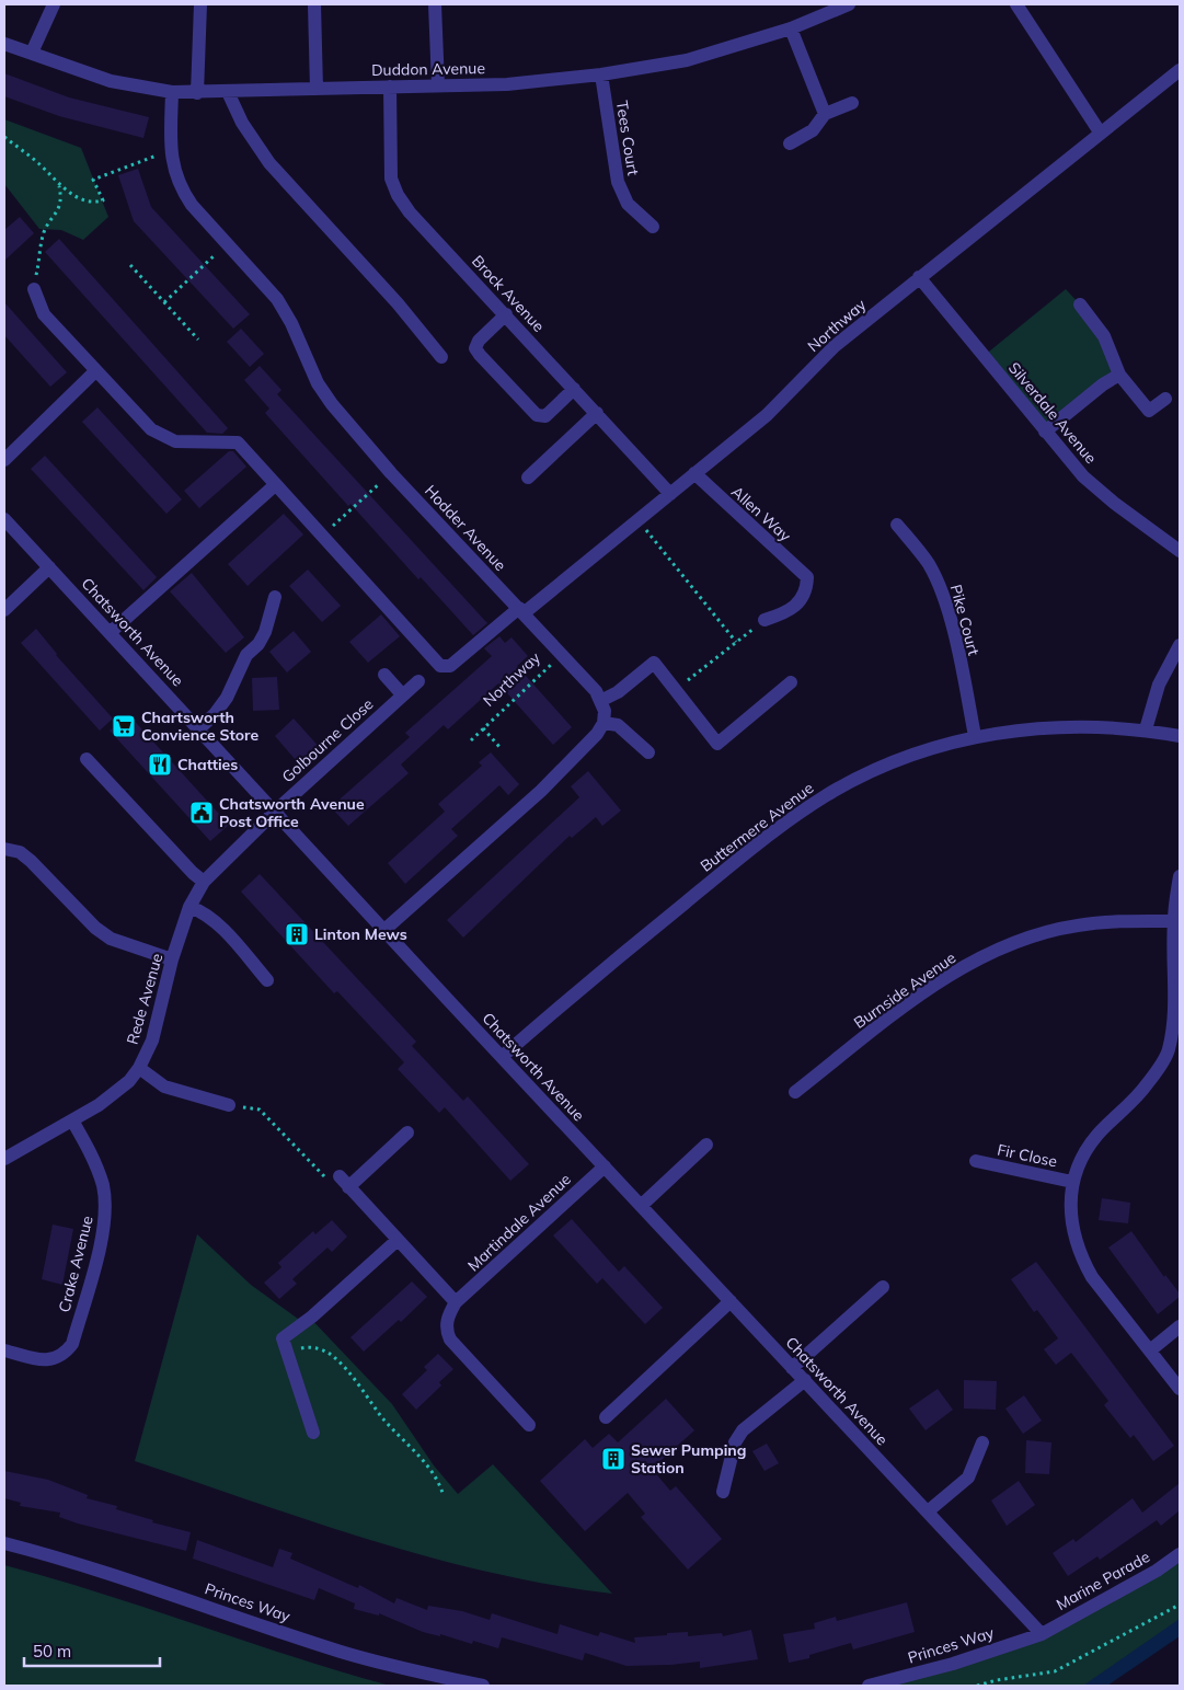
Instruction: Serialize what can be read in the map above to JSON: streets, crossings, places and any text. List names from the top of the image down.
{
  "streets": {
    "street": [
      "Duddon Avenue",
      "Tees Court",
      "Brock Avenue",
      "Northway",
      "Silverdale Avenue",
      "Allen Way",
      "Hodder Avenue",
      "Pike Court",
      "Chatsworth Avenue",
      "Golbourne Close",
      "Buttermere Avenue",
      "Burnside Avenue",
      "Rede Avenue",
      "Fir Close",
      "Martindale Avenue",
      "Crake Avenue",
      "Marine Parade",
      "Princes Way"
    ]
  },
  "crossings": [
    ["Duddon Avenue", "Tees Court"],
    ["Duddon Avenue", "Brock Avenue"],
    ["Duddon Avenue", "Hodder Avenue"],
    ["Brock Avenue", "Northway"],
    ["Northway", "Silverdale Avenue"],
    ["Northway", "Allen Way"],
    ["Northway", "Hodder Avenue"],
    ["Pike Court", "Buttermere Avenue"],
    ["Chatsworth Avenue", "Golbourne Close"],
    ["Chatsworth Avenue", "Buttermere Avenue"],
    ["Chatsworth Avenue", "Rede Avenue"],
    ["Chatsworth Avenue", "Martindale Avenue"],
    ["Chatsworth Avenue", "Marine Parade"],
    ["Chatsworth Avenue", "Princes Way"],
    ["Golbourne Close", "Rede Avenue"],
    ["Rede Avenue", "Crake Avenue"],
    ["Marine Parade", "Princes Way"]
  ],
  "places": {
    "supermarket": ["Chartsworth Convience Store"],
    "restaurant": ["Chatties"],
    "public building": ["Chatsworth Avenue Post Office"],
    "building": ["Linton Mews", "Sewer Pumping Station"]
  },
  "scale_bar": "50 m"
}
